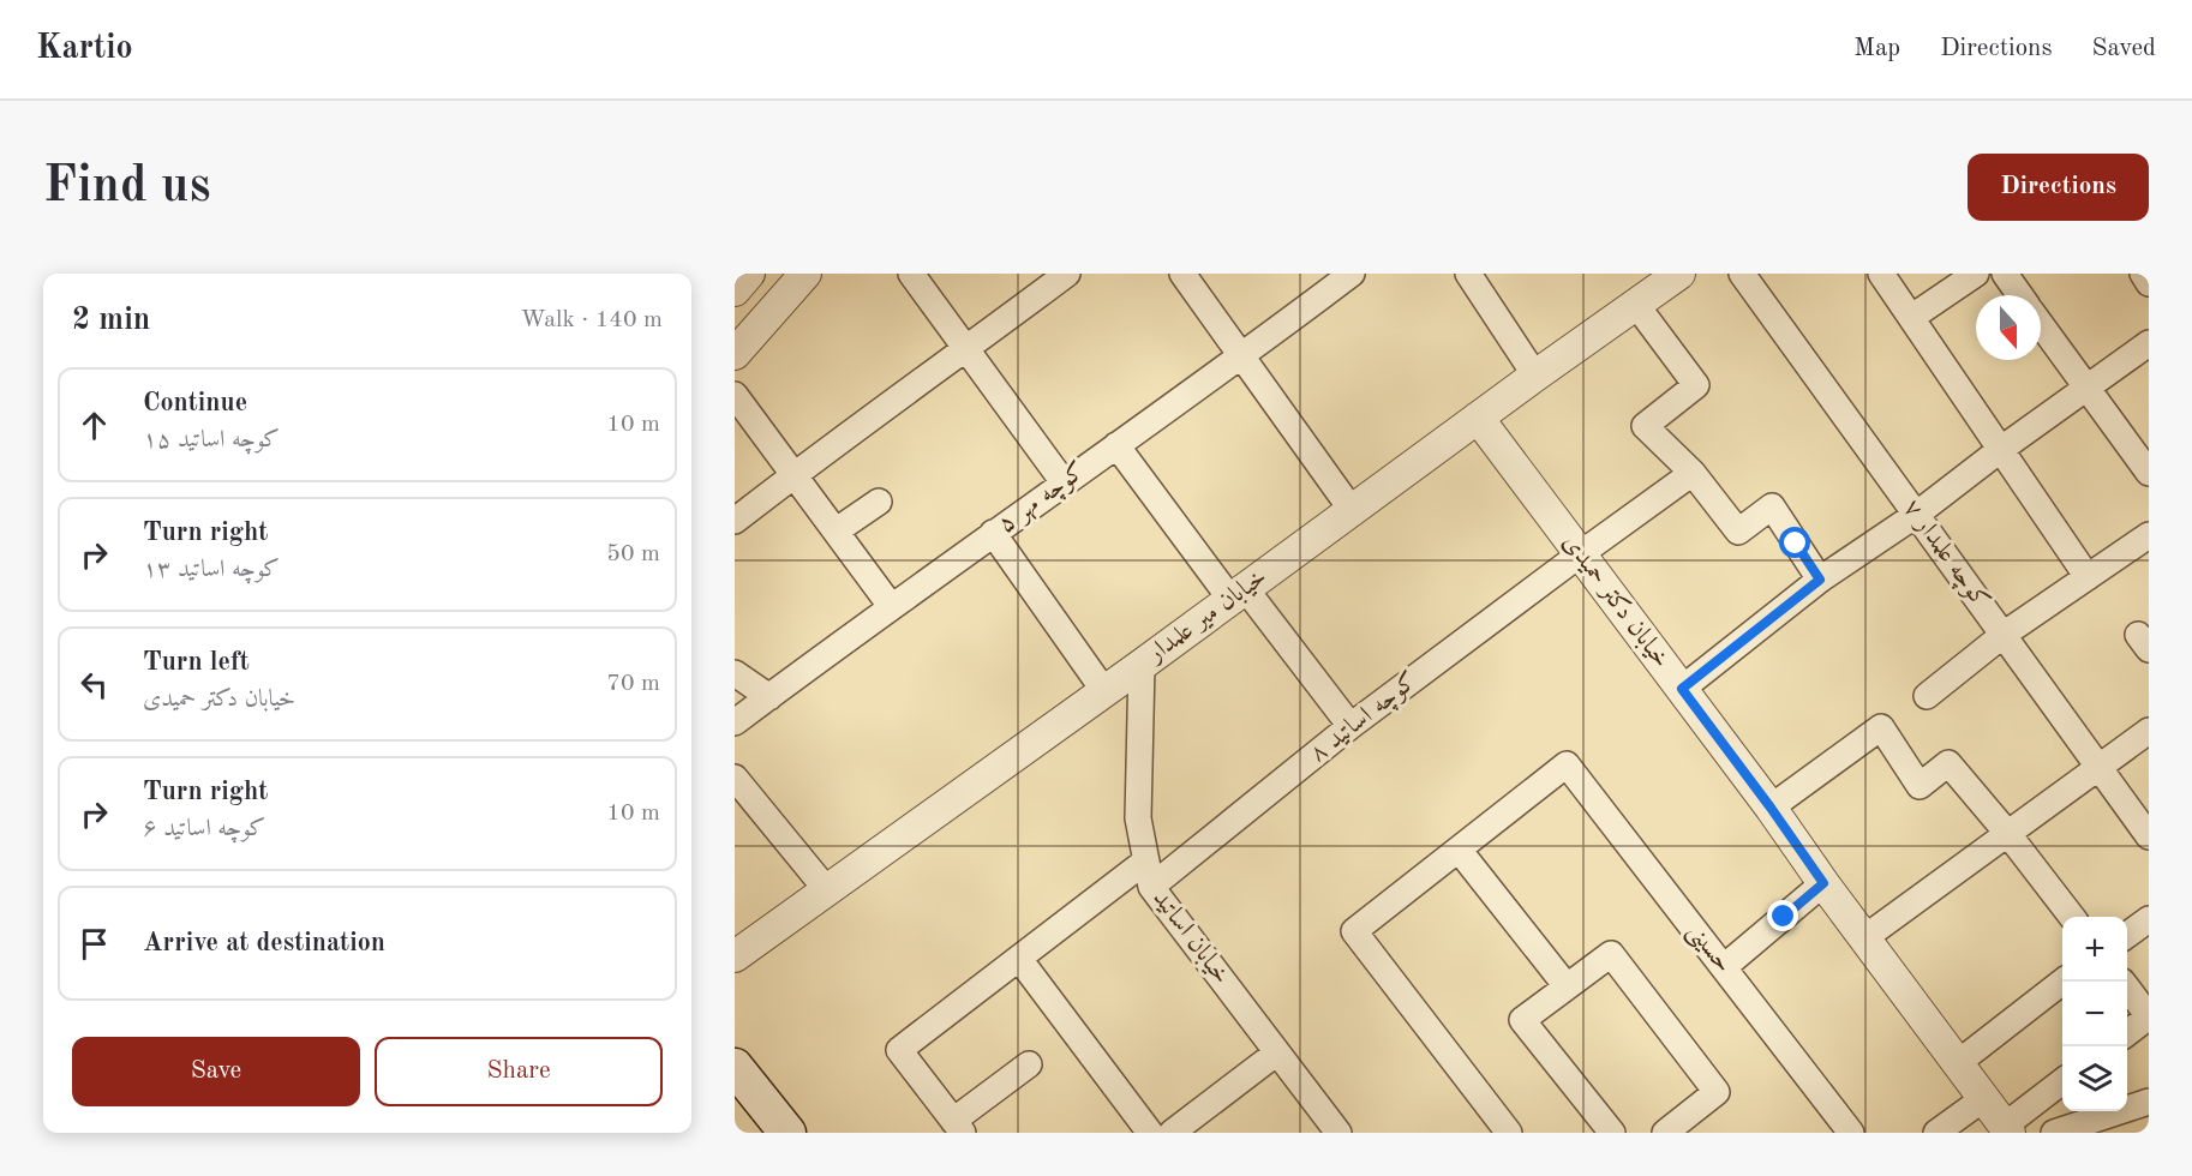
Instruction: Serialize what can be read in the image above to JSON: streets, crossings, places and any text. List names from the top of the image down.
{
  "streets": {
    "street": [
      "کوچه مهر ۵",
      "کوچه علمدار ۷",
      "خیابان دکتر حمیدی",
      "خیابان میر علمدار",
      "کوچه اساتید ۸",
      "خیابان اساتید",
      "حسینی"
    ]
  },
  "crossings": [
    ["خیابان دکتر حمیدی", "خیابان میر علمدار"],
    ["خیابان دکتر حمیدی", "کوچه اساتید ۸"],
    ["خیابان میر علمدار", "خیابان اساتید"],
    ["کوچه اساتید ۸", "خیابان اساتید"]
  ],
  "north": "bottom",
  "page": {
    "header": "Kartio",
    "nav": ["Map", "Directions", "Saved"],
    "buttons": [
      "Directions",
      ["Save", "Share"]
    ],
    "title": "Find us",
    "heading": ["2 min", "Walk · 140 m"],
    "list": [
      ["Continue", "کوچه اساتید ۱۵", "10 m"],
      ["Turn right", "کوچه اساتید ۱۳", "50 m"],
      ["Turn left", "خیابان دکتر حمیدی", "70 m"],
      ["Turn right", "کوچه اساتید ۶", "10 m"],
      "Arrive at destination"
    ],
    "map_buttons": ["+", "−"]
  }
}
